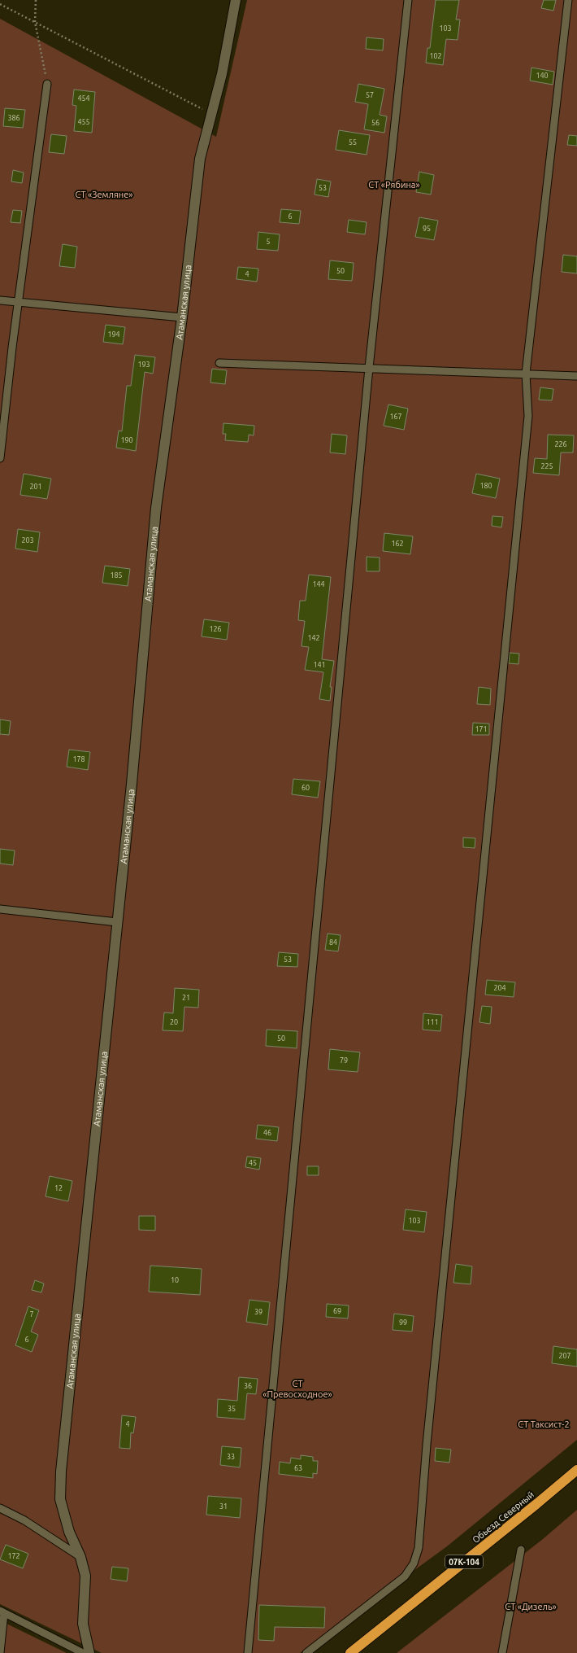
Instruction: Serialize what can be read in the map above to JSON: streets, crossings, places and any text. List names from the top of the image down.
{
  "streets": {
    "highway": ["Обьезд Северный", "07К-104"],
    "street": ["Атаманская улица"]
  },
  "parks": [
    "СТ «Рябина»",
    "СТ «Земляне»",
    "СТ «Превосходное»",
    "СТ Таксист-2",
    "СТ «Дизель»"
  ],
  "house_numbers": [
    "103",
    "102",
    "140",
    "57",
    "454",
    "386",
    "455",
    "56",
    "55",
    "53",
    "6",
    "95",
    "5",
    "50",
    "4",
    "194",
    "193",
    "167",
    "190",
    "226",
    "225",
    "180",
    "201",
    "203",
    "162",
    "185",
    "144",
    "126",
    "142",
    "141",
    "171",
    "178",
    "60",
    "84",
    "53",
    "204",
    "21",
    "20",
    "111",
    "50",
    "79",
    "46",
    "45",
    "12",
    "103",
    "10",
    "69",
    "39",
    "7",
    "99",
    "6",
    "207",
    "36",
    "35",
    "4",
    "33",
    "63",
    "31",
    "172"
  ]
}
